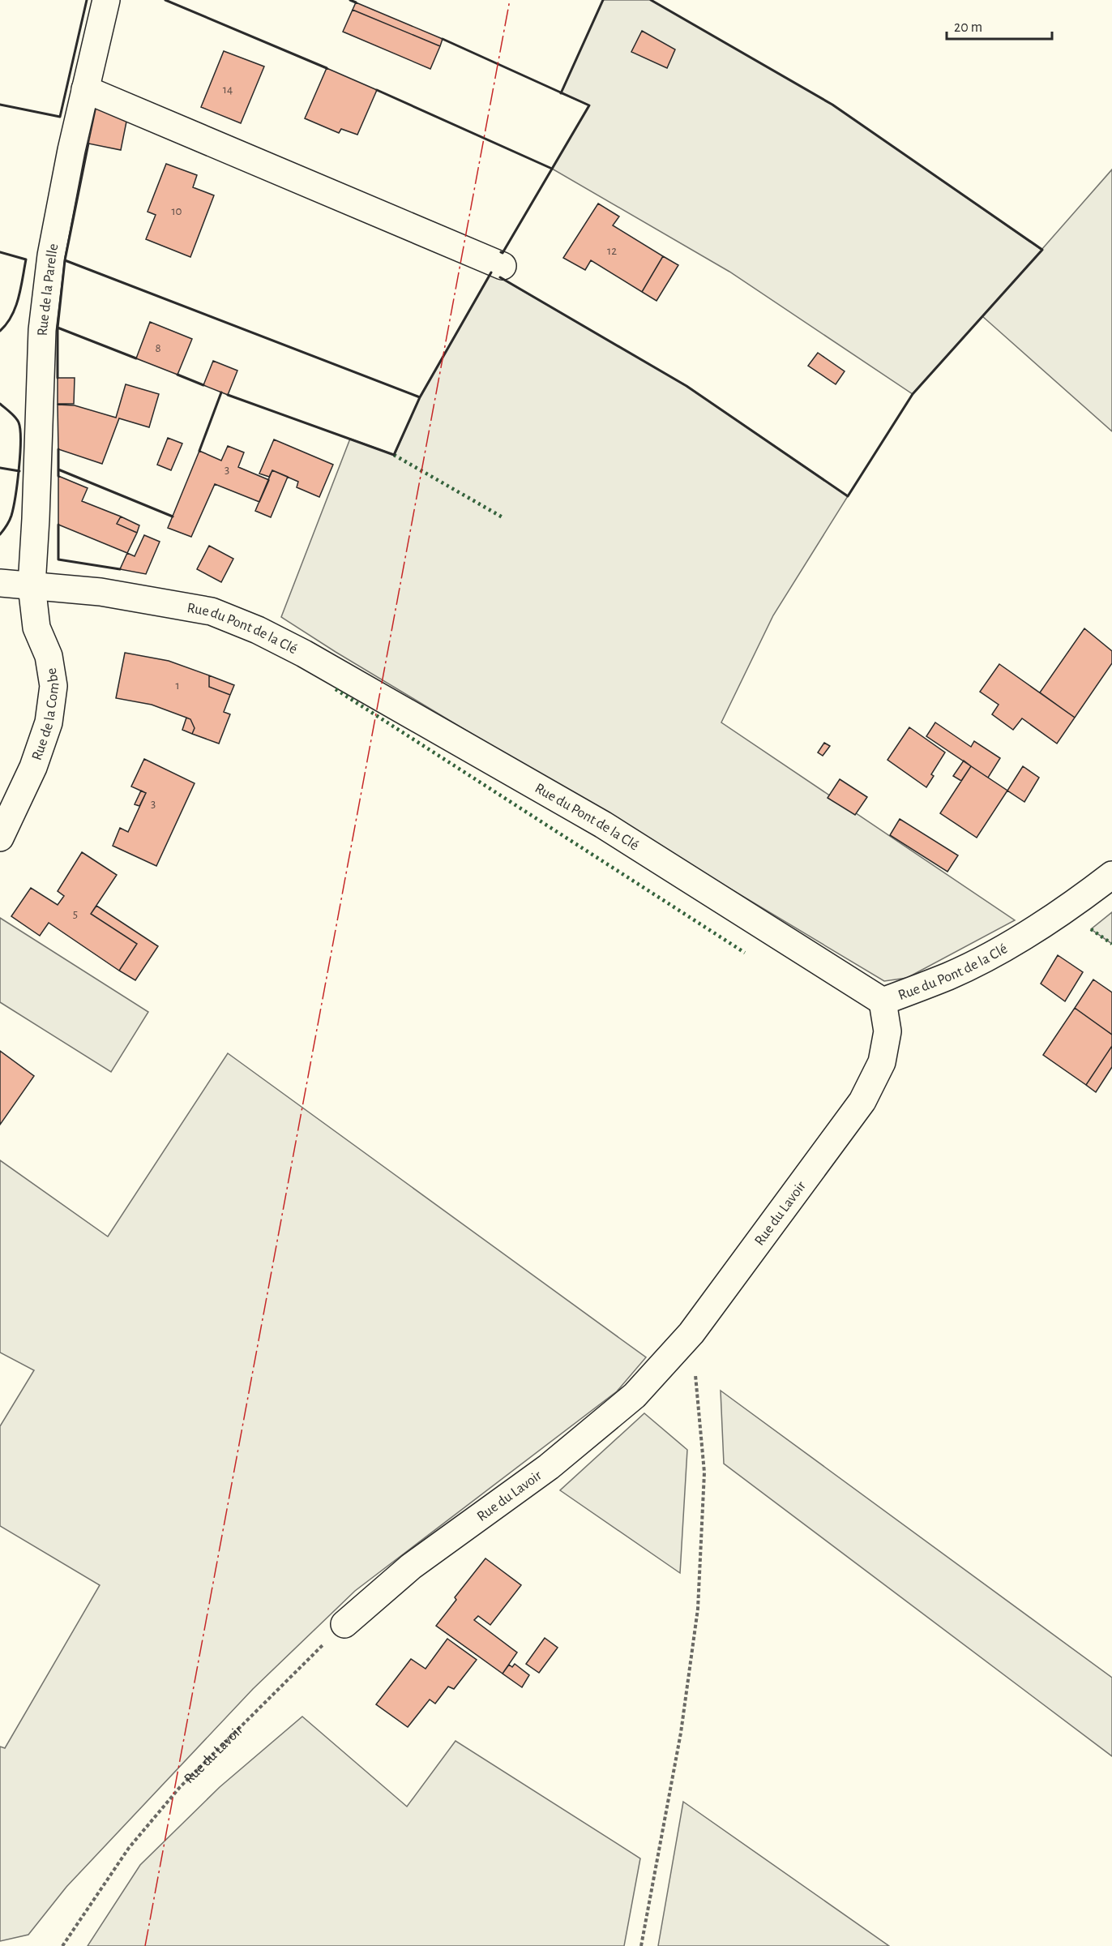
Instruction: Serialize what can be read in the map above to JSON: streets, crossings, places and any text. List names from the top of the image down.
{
  "streets": {
    "street": [
      "Rue de la Parelle",
      "Rue du Pont de la Clé",
      "Rue de la Combe",
      "Rue du Lavoir"
    ]
  },
  "crossings": [
    ["Rue de la Parelle", "Rue du Pont de la Clé"],
    ["Rue de la Parelle", "Rue de la Combe"],
    ["Rue du Pont de la Clé", "Rue de la Combe"],
    ["Rue du Pont de la Clé", "Rue du Lavoir"]
  ],
  "house_numbers": [
    "14",
    "10",
    "12",
    "8",
    "3",
    "1",
    "3",
    "5"
  ],
  "scale_bar": "20 m"
}
